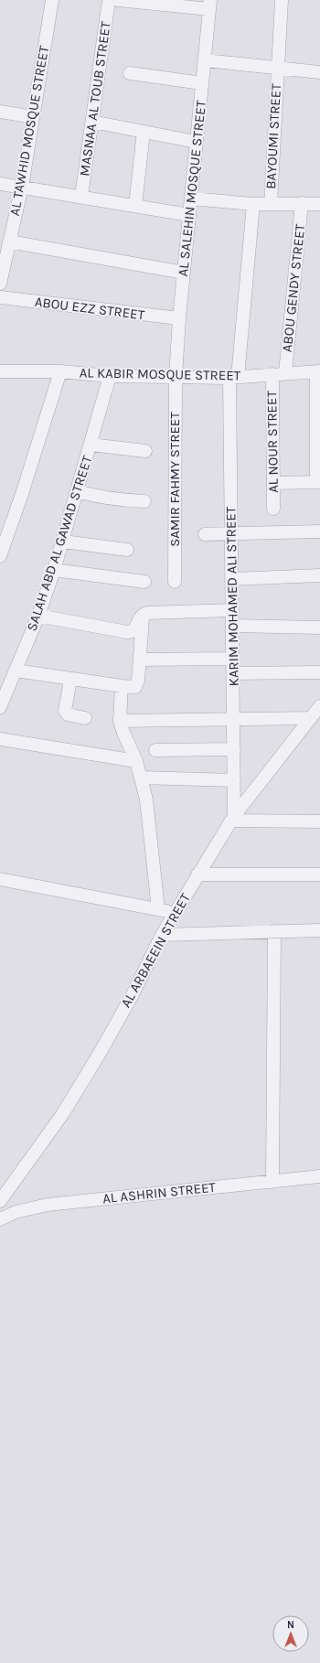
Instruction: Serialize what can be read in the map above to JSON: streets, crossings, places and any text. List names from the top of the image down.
{
  "streets": {
    "street": [
      "MASNAA AL TOUB STREET",
      "AL TAWHID MOSQUE STREET",
      "BAYOUMI STREET",
      "AL SALEHIN MOSQUE STREET",
      "ABOU GENDY STREET",
      "ABOU EZZ STREET",
      "AL KABIR MOSQUE STREET",
      "AL NOUR STREET",
      "SAMIR FAHMY STREET",
      "SALAH ABD AL GAWAD STREET",
      "KARIM MOHAMED ALI STREET",
      "AL ARBAEEIN STREET",
      "AL ASHRIN STREET"
    ]
  },
  "crossings": [
    ["AL SALEHIN MOSQUE STREET", "ABOU EZZ STREET"],
    ["AL SALEHIN MOSQUE STREET", "AL KABIR MOSQUE STREET"],
    ["AL SALEHIN MOSQUE STREET", "SAMIR FAHMY STREET"],
    ["ABOU GENDY STREET", "AL KABIR MOSQUE STREET"],
    ["AL KABIR MOSQUE STREET", "AL NOUR STREET"],
    ["AL KABIR MOSQUE STREET", "SAMIR FAHMY STREET"],
    ["AL KABIR MOSQUE STREET", "SALAH ABD AL GAWAD STREET"],
    ["AL KABIR MOSQUE STREET", "KARIM MOHAMED ALI STREET"],
    ["KARIM MOHAMED ALI STREET", "AL ARBAEEIN STREET"]
  ],
  "north": "top"
}
